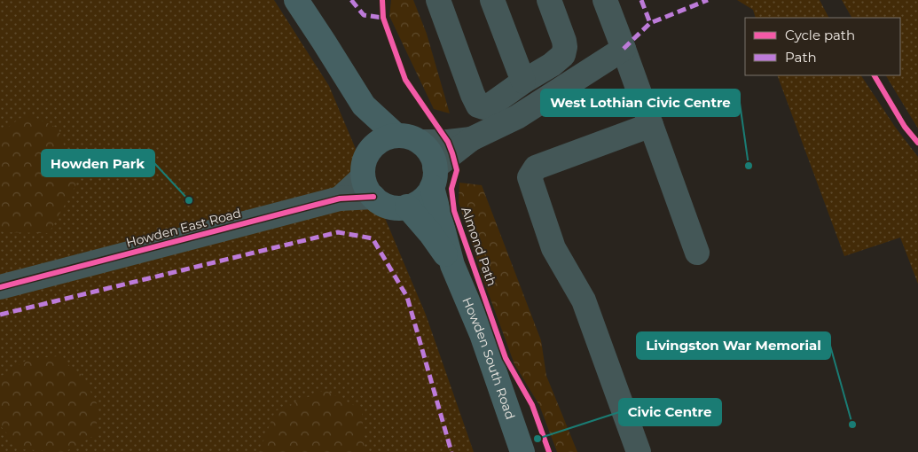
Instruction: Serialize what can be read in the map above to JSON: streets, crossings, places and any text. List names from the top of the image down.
{
  "streets": {
    "main road": ["Howden South Road"],
    "street": ["Howden East Road"],
    "cycle path": ["Almond Path"]
  },
  "crossings": [
    ["Howden East Road", "Howden South Road"]
  ],
  "places": [
    "West Lothian Civic Centre",
    "Howden Park",
    "Livingston War Memorial",
    "Civic Centre"
  ],
  "legend": ["Cycle path", "Path"]
}
